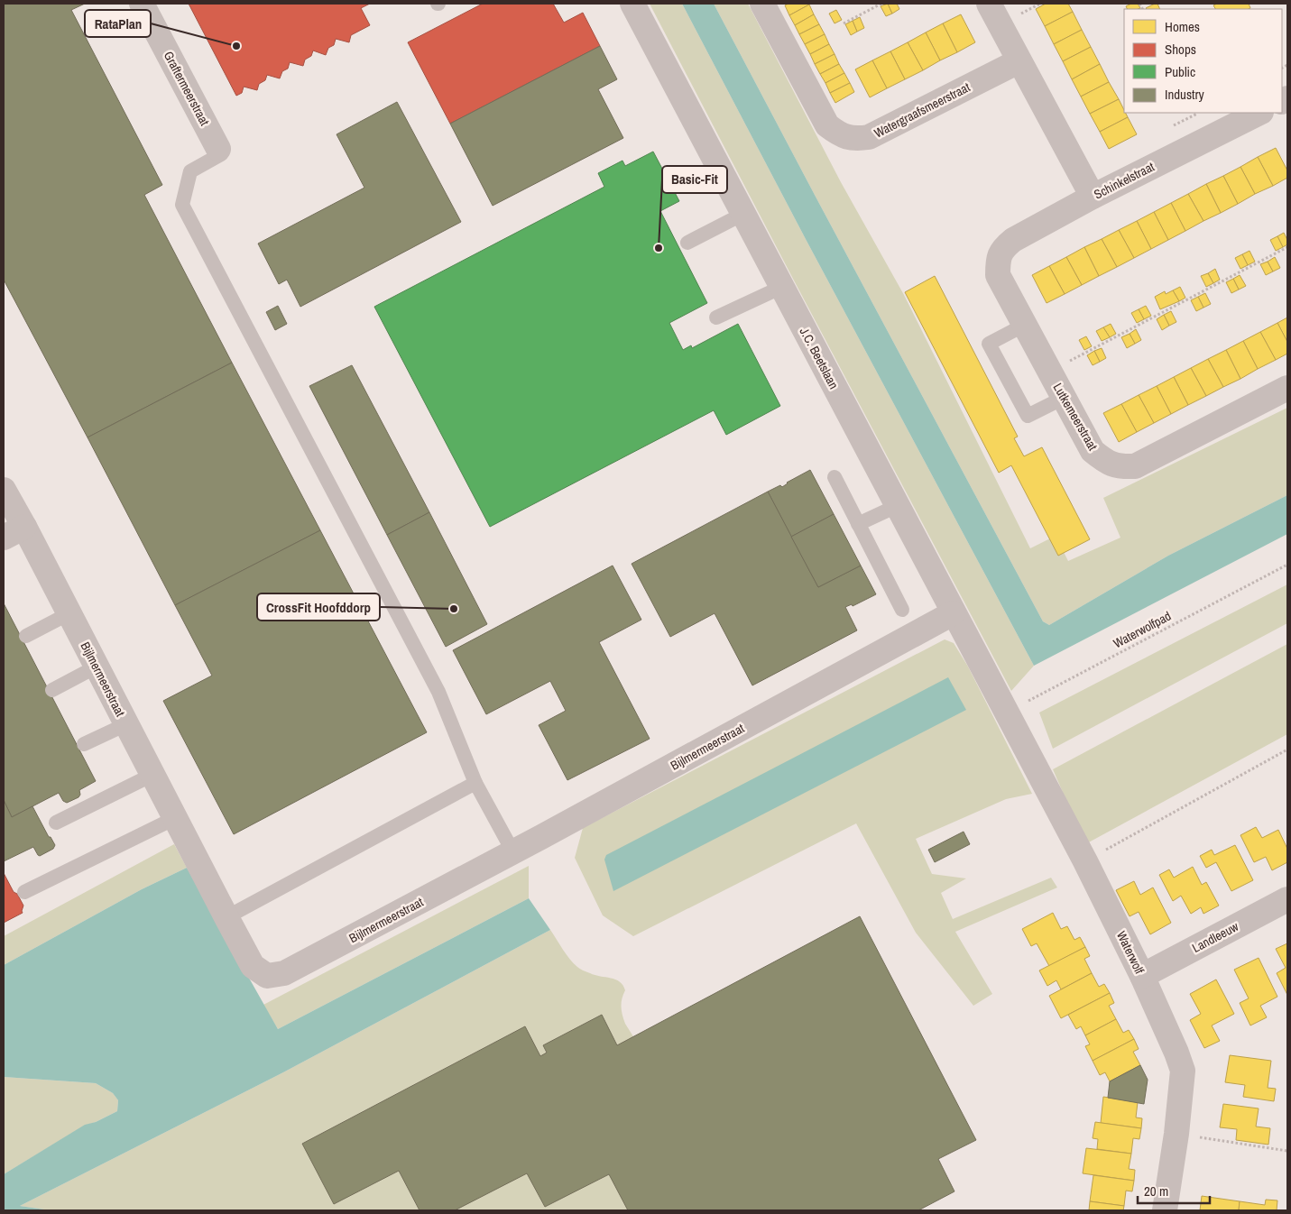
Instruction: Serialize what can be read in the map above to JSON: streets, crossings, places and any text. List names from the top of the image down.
{
  "streets": {
    "street": [
      "Graftermeerstraat",
      "Watergraafsmeerstraat",
      "Schinkelstraat",
      "J.C. Beetslaan",
      "Lutkemeerstraat",
      "Bijlmermeerstraat",
      "Landleeuw",
      "Waterwolf"
    ],
    "path": ["Waterwolfpad"]
  },
  "crossings": [
    ["Schinkelstraat", "Lutkemeerstraat"],
    ["J.C. Beetslaan", "Waterwolfpad"],
    ["J.C. Beetslaan", "Bijlmermeerstraat"],
    ["J.C. Beetslaan", "Waterwolf"],
    ["Waterwolfpad", "Waterwolf"],
    ["Landleeuw", "Waterwolf"]
  ],
  "places": ["RataPlan", "Basic-Fit", "CrossFit Hoofddorp"],
  "legend": [
    "Homes",
    "Shops",
    "Public",
    "Industry"
  ],
  "scale_bar": "20 m"
}
